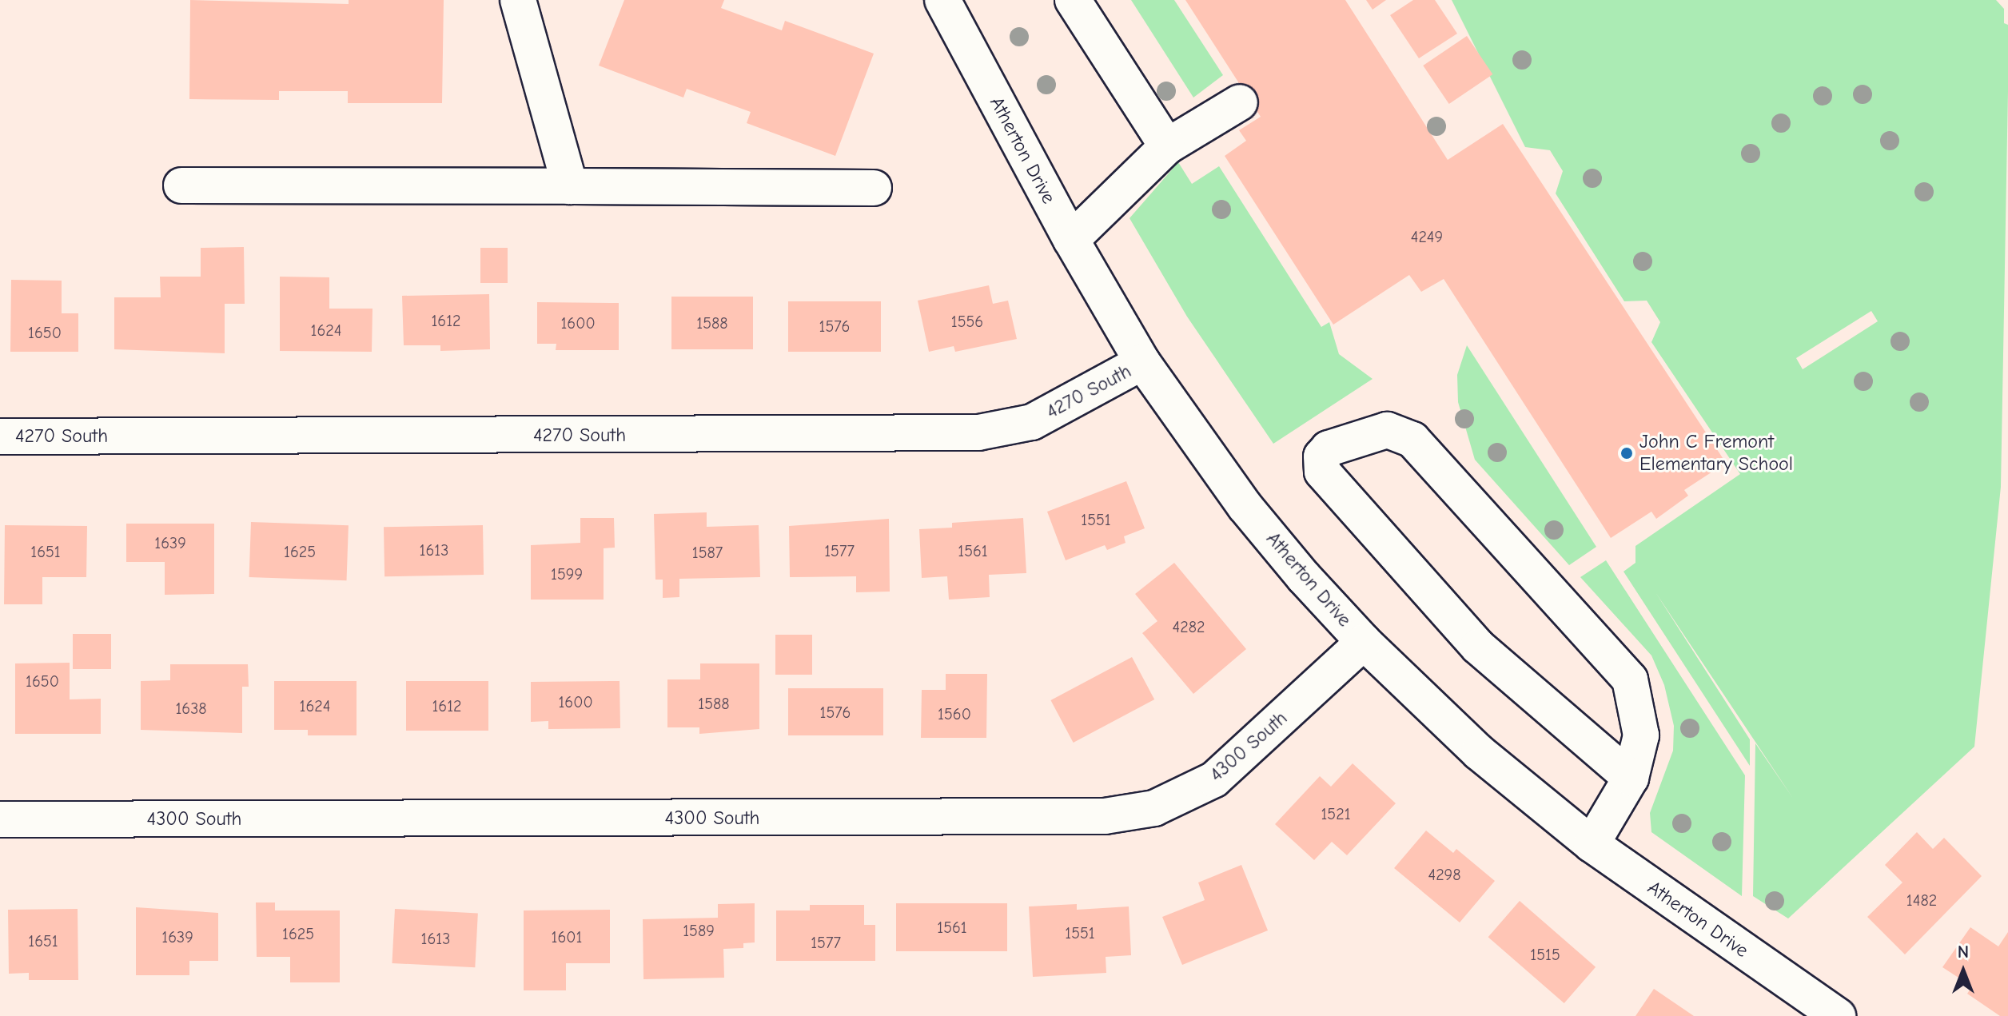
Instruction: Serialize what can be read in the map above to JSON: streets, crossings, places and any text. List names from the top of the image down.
{
  "streets": {
    "street": ["Atherton Drive", "4270 South", "4300 South"]
  },
  "crossings": [
    ["Atherton Drive", "4270 South"],
    ["Atherton Drive", "4300 South"]
  ],
  "places": ["John C Fremont Elementary School"],
  "house_numbers": [
    "4249",
    "1612",
    "1556",
    "1600",
    "1588",
    "1576",
    "1624",
    "1650",
    "1551",
    "1639",
    "1613",
    "1577",
    "1561",
    "1651",
    "1625",
    "1587",
    "1599",
    "4282",
    "1650",
    "1600",
    "1588",
    "1624",
    "1612",
    "1638",
    "1576",
    "1560",
    "1521",
    "4298",
    "1482",
    "1561",
    "1589",
    "1551",
    "1625",
    "1639",
    "1601",
    "1613",
    "1651",
    "1577",
    "1515"
  ],
  "north": "top"
}
